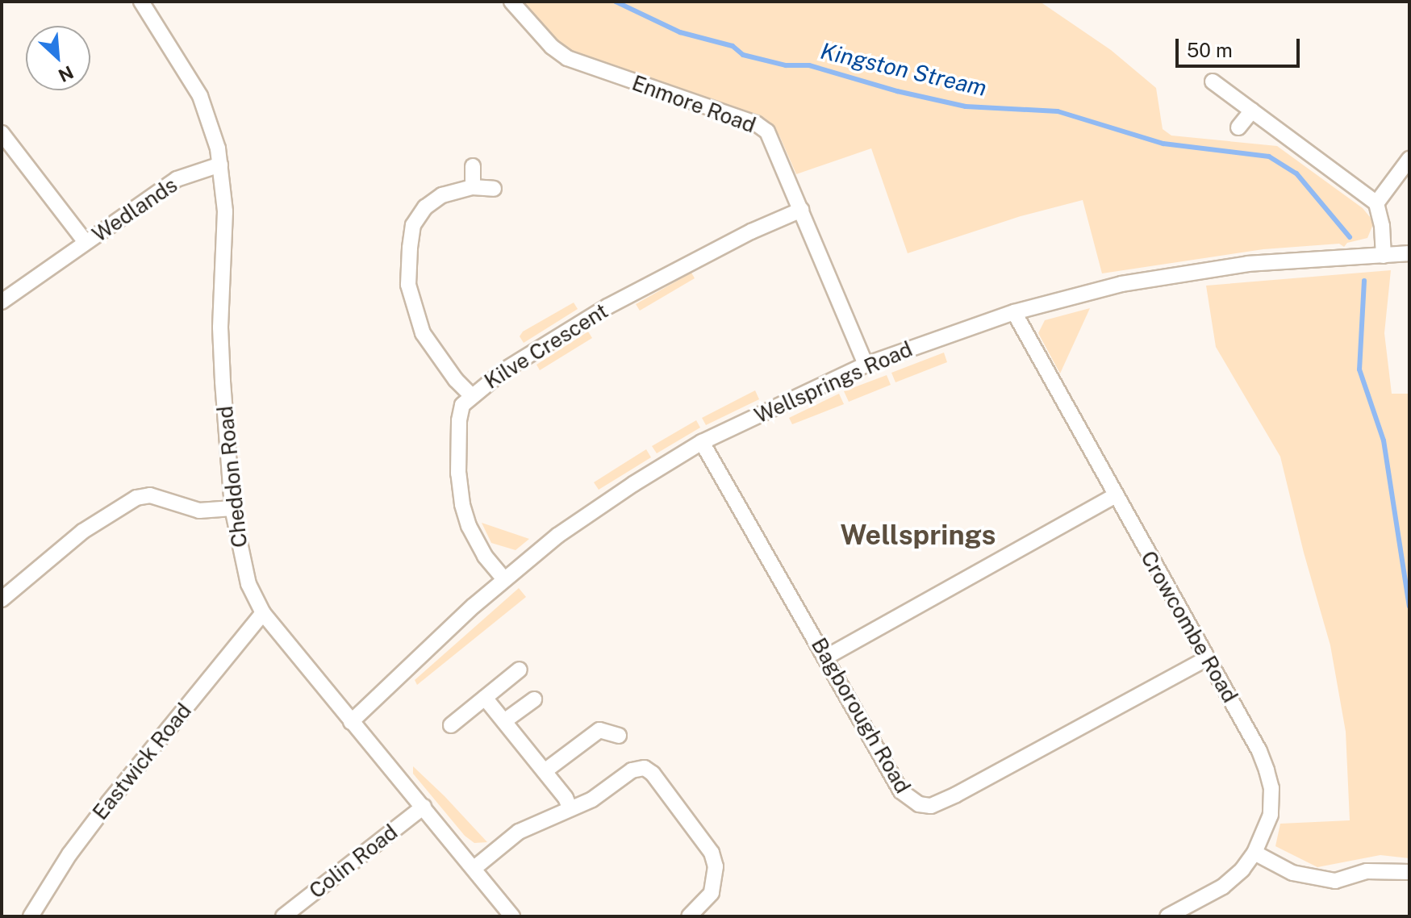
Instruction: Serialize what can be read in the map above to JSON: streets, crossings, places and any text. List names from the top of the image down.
{
  "streets": {
    "street": [
      "Enmore Road",
      "Wedlands",
      "Kilve Crescent",
      "Wellsprings Road",
      "Cheddon Road",
      "Crowcombe Road",
      "Bagborough Road",
      "Eastwick Road",
      "Colin Road"
    ]
  },
  "crossings": [
    ["Enmore Road", "Kilve Crescent"],
    ["Enmore Road", "Wellsprings Road"],
    ["Wedlands", "Cheddon Road"],
    ["Kilve Crescent", "Wellsprings Road"],
    ["Wellsprings Road", "Cheddon Road"],
    ["Wellsprings Road", "Crowcombe Road"],
    ["Wellsprings Road", "Bagborough Road"],
    ["Cheddon Road", "Eastwick Road"],
    ["Cheddon Road", "Colin Road"],
    ["Crowcombe Road", "Bagborough Road"]
  ],
  "districts": ["Wellsprings"],
  "water": ["Kingston Stream"],
  "scale_bar": "50 m",
  "north": "bottom right"
}
